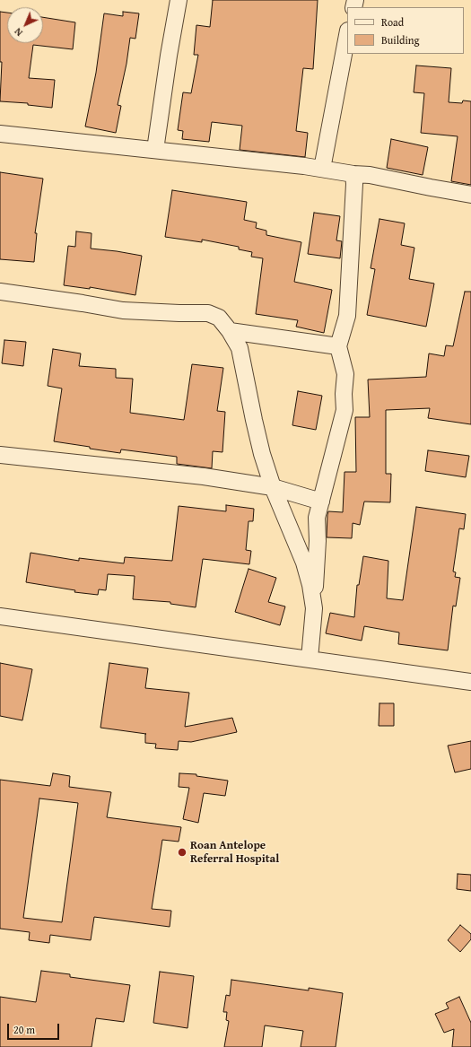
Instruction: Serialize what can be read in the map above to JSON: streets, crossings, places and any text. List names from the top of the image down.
{
  "places": ["Roan Antelope Referral Hospital"],
  "legend": ["Road", "Building"],
  "scale_bar": "20 m",
  "north": "bottom left"
}
